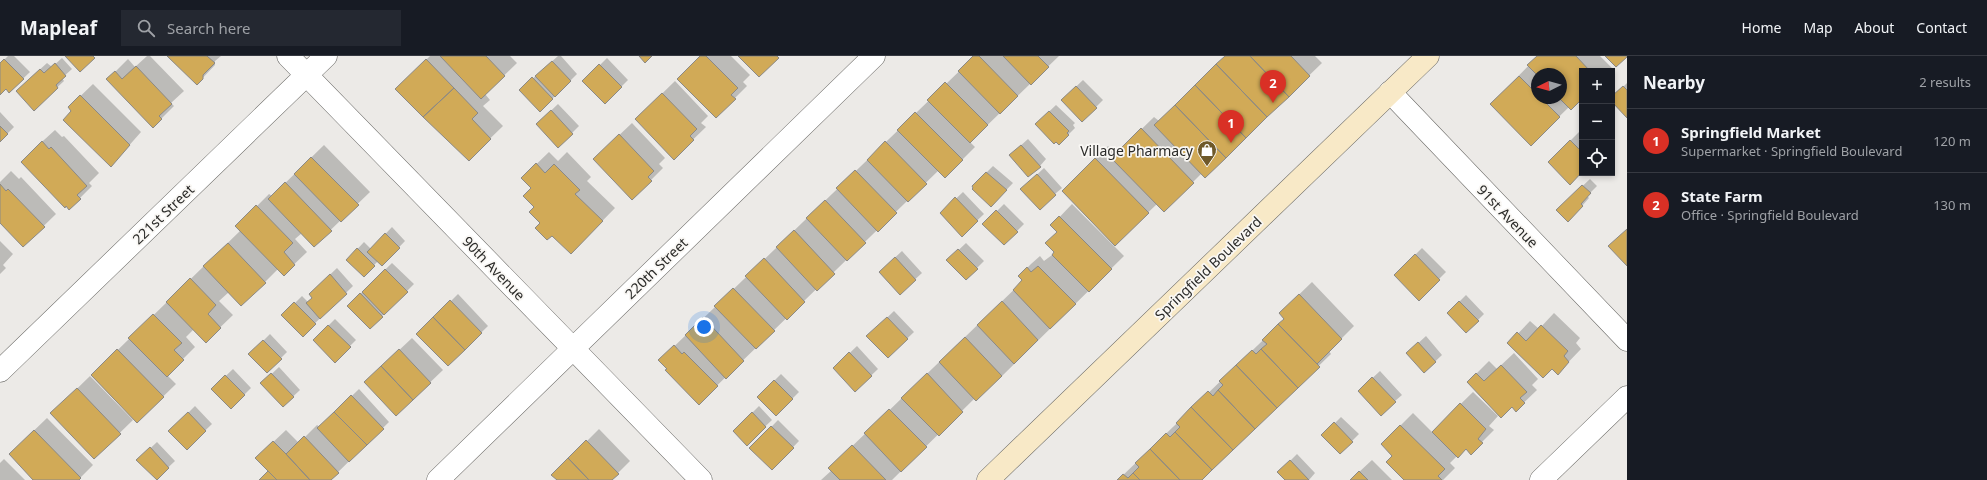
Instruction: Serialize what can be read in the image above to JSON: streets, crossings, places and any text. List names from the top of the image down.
{
  "streets": {
    "main road": ["Springfield Boulevard"],
    "street": [
      "221st Street",
      "91st Avenue",
      "90th Avenue",
      "220th Street"
    ]
  },
  "crossings": [
    ["221st Street", "90th Avenue"],
    ["91st Avenue", "Springfield Boulevard"],
    ["90th Avenue", "220th Street"]
  ],
  "places": {
    "shop": ["Village Pharmacy"]
  },
  "north": "left",
  "page": {
    "header": "Mapleaf",
    "search": "Search here",
    "nav": [
      "Home",
      "Map",
      "About",
      "Contact"
    ],
    "heading": ["Nearby", "2 results"],
    "map_buttons": ["+", "−"],
    "pins": ["2", "1"],
    "list": [
      {
        "mark": "1",
        "name": "Springfield Market",
        "note": "Supermarket · Springfield Boulevard",
        "value": "120 m"
      },
      {
        "mark": "2",
        "name": "State Farm",
        "note": "Office · Springfield Boulevard",
        "value": "130 m"
      }
    ]
  }
}
